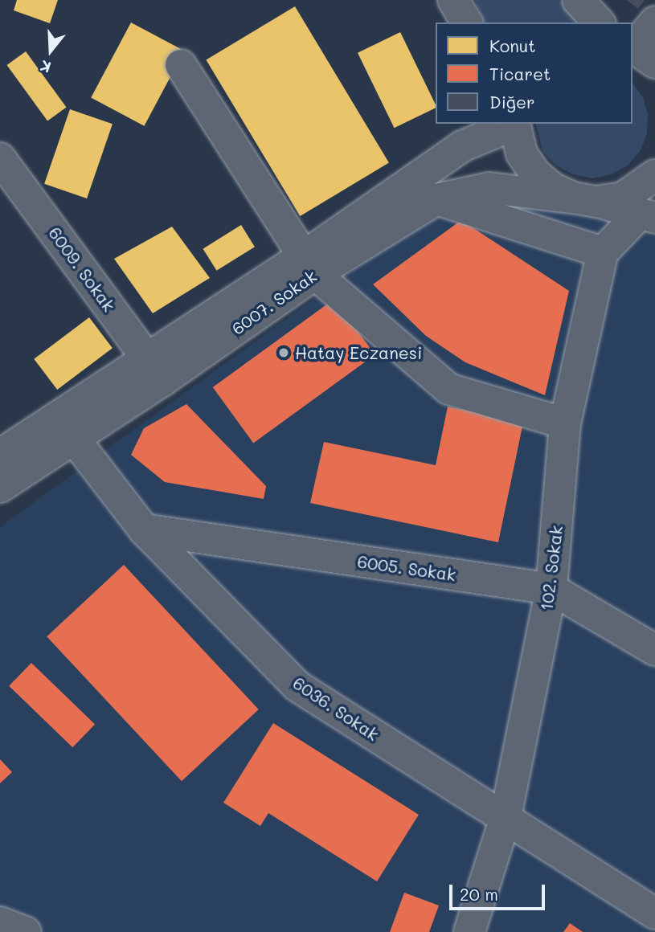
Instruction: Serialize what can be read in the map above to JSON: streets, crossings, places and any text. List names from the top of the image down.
{
  "streets": {
    "street": [
      "6009. Sokak",
      "6007. Sokak",
      "6005. Sokak",
      "102. Sokak",
      "6036. Sokak"
    ]
  },
  "crossings": [
    ["6009. Sokak", "6007. Sokak"],
    ["6007. Sokak", "6036. Sokak"],
    ["6005. Sokak", "102. Sokak"],
    ["6005. Sokak", "6036. Sokak"],
    ["102. Sokak", "6036. Sokak"]
  ],
  "places": ["Hatay Eczanesi"],
  "legend": ["Konut", "Ticaret", "Diğer"],
  "scale_bar": "20 m",
  "north": "bottom"
}
